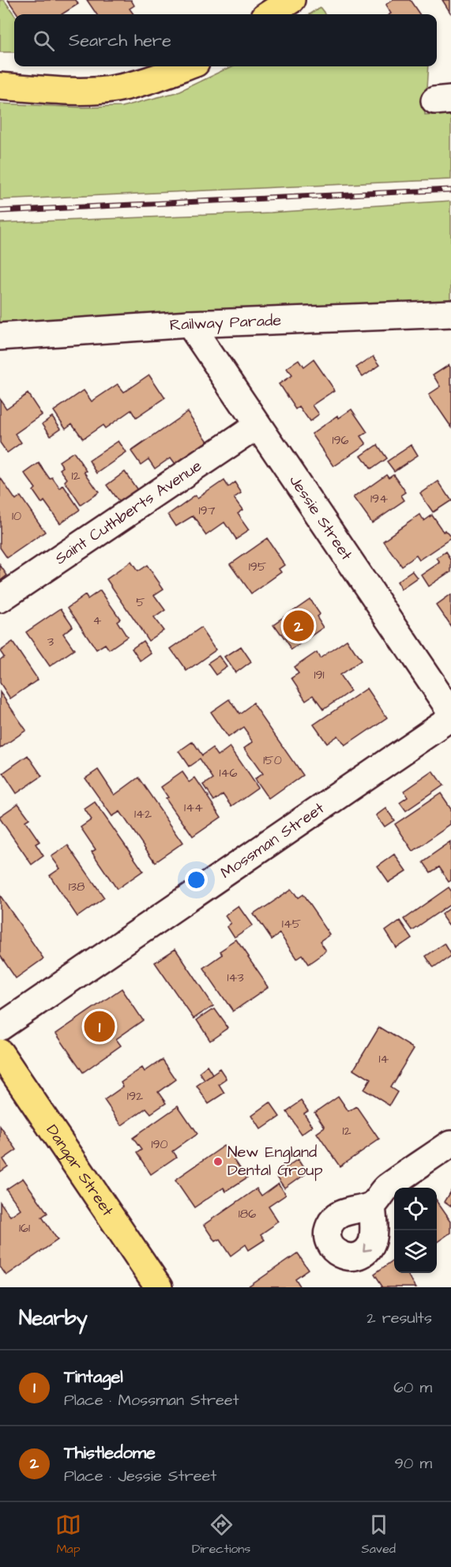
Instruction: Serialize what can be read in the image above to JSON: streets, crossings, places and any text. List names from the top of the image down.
{
  "streets": {
    "main road": ["Dangar Street"],
    "street": [
      "Railway Parade",
      "Saint Cuthberts Avenue",
      "Jessie Street",
      "Mossman Street"
    ]
  },
  "crossings": [
    ["Railway Parade", "Jessie Street"],
    ["Saint Cuthberts Avenue", "Jessie Street"]
  ],
  "places": ["New England Dental Group"],
  "house_numbers": [
    "196",
    "12",
    "194",
    "197",
    "10",
    "195",
    "5",
    "4",
    "3",
    "191",
    "150",
    "146",
    "144",
    "142",
    "138",
    "145",
    "143",
    "14",
    "192",
    "12",
    "190",
    "186",
    "161"
  ],
  "page": {
    "search": "Search here",
    "pins": ["2", "1"],
    "heading": ["Nearby", "2 results"],
    "list": [
      {
        "mark": "1",
        "name": "Tintagel",
        "note": "Place · Mossman Street",
        "value": "60 m"
      },
      {
        "mark": "2",
        "name": "Thistledome",
        "note": "Place · Jessie Street",
        "value": "90 m"
      }
    ],
    "nav": ["Map", "Directions", "Saved"]
  }
}
